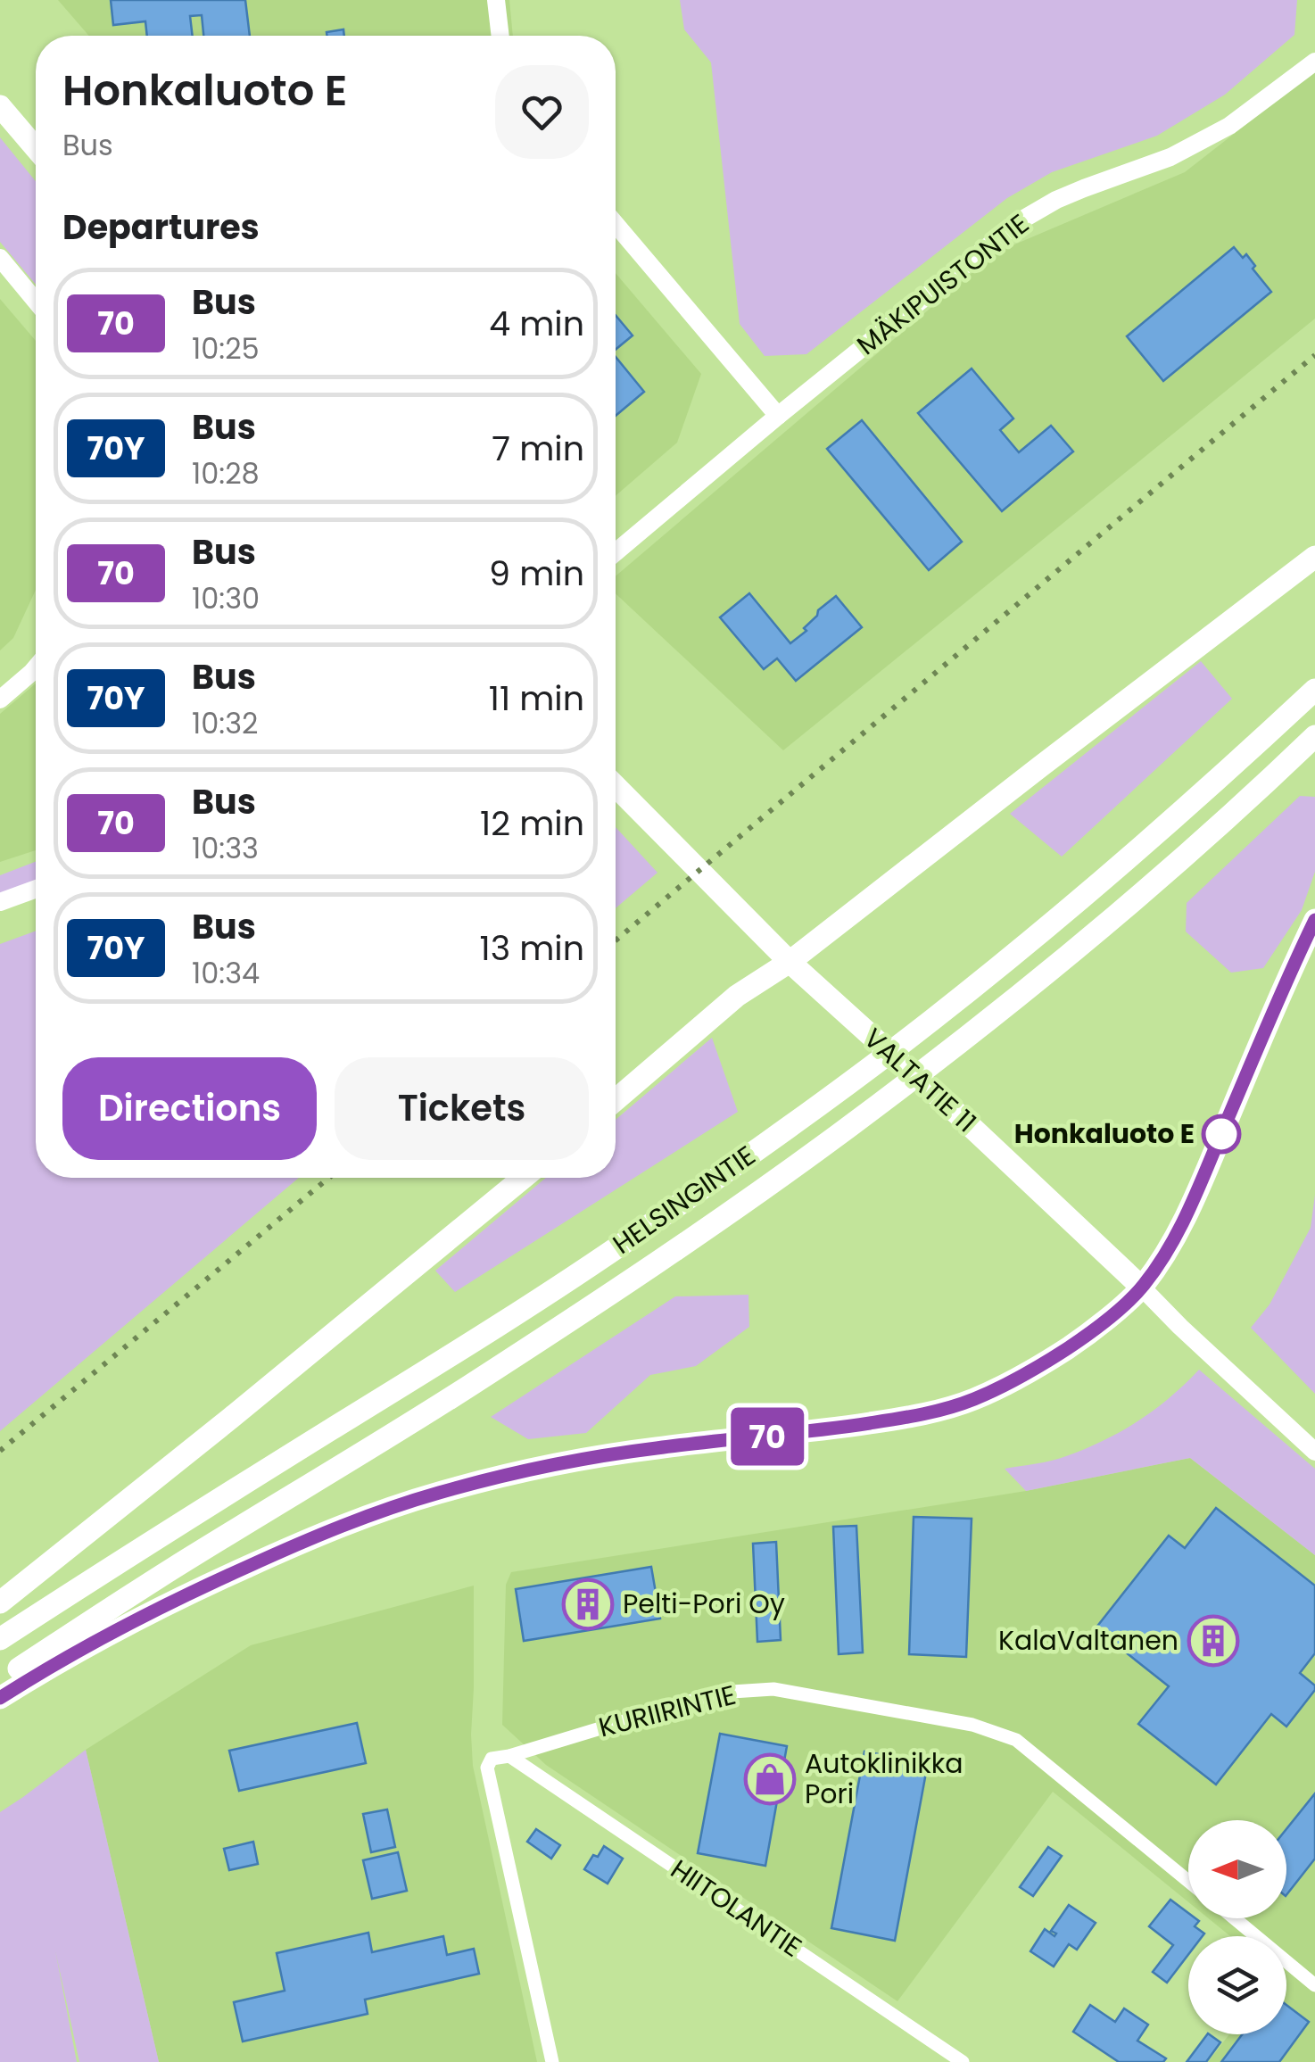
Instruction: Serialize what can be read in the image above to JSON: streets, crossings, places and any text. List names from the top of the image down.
{
  "streets": {
    "highway": ["VALTATIE 11", "HELSINGINTIE"],
    "street": ["MÄKIPUISTONTIE", "KURIIRINTIE", "HIITOLANTIE"]
  },
  "crossings": [
    ["KURIIRINTIE", "HIITOLANTIE"]
  ],
  "places": {
    "other": ["Honkaluoto E"],
    "building": ["Pelti-Pori Oy", "KalaValtanen"],
    "shop": ["Autoklinikka Pori"]
  },
  "lines": ["bus line 70"],
  "north": "left",
  "page": {
    "on_map": "70",
    "heading": [
      ["Honkaluoto E", "Bus"],
      "Departures"
    ],
    "list": [
      {
        "mark": "70",
        "name": "Bus",
        "note": "10:25",
        "value": "4 min"
      },
      {
        "mark": "70Y",
        "name": "Bus",
        "note": "10:28",
        "value": "7 min"
      },
      {
        "mark": "70",
        "name": "Bus",
        "note": "10:30",
        "value": "9 min"
      },
      {
        "mark": "70Y",
        "name": "Bus",
        "note": "10:32",
        "value": "11 min"
      },
      {
        "mark": "70",
        "name": "Bus",
        "note": "10:33",
        "value": "12 min"
      },
      {
        "mark": "70Y",
        "name": "Bus",
        "note": "10:34",
        "value": "13 min"
      }
    ],
    "buttons": ["Directions", "Tickets"]
  }
}
